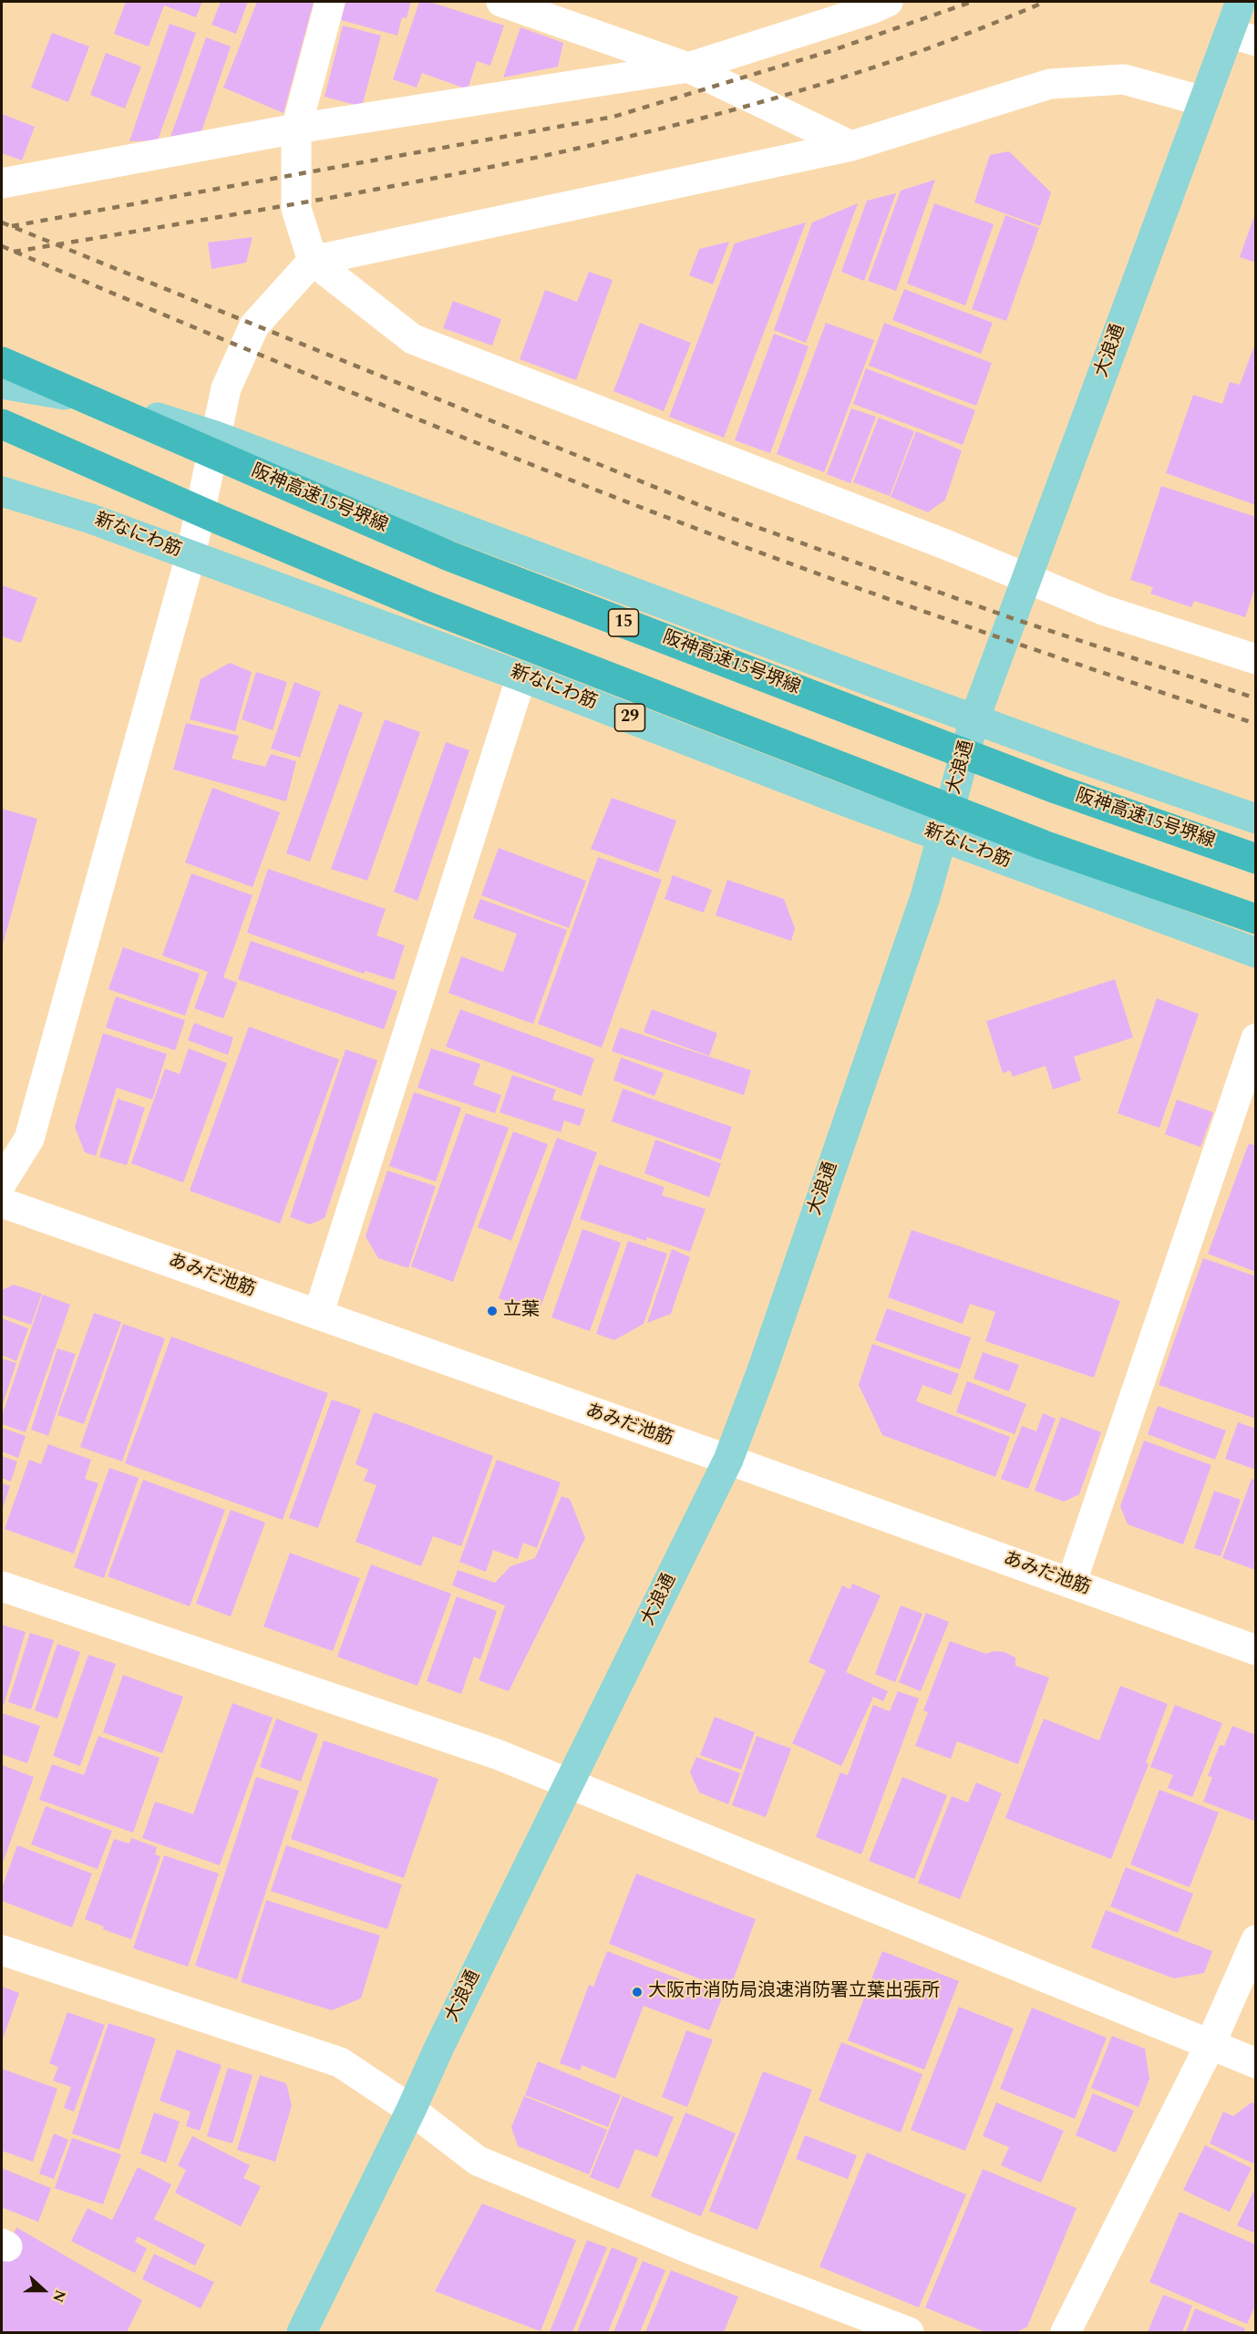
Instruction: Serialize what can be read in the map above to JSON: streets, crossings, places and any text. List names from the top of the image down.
{
  "streets": {
    "highway": ["阪神高速15号堺線", "15"],
    "main road": ["大浪通", "新なにわ筋", "29"],
    "street": ["あみだ池筋"]
  },
  "crossings": [
    ["大浪通", "新なにわ筋"],
    ["大浪通", "あみだ池筋"]
  ],
  "places": ["立葉", "大阪市消防局浪速消防署立葉出張所"],
  "north": "right"
}
